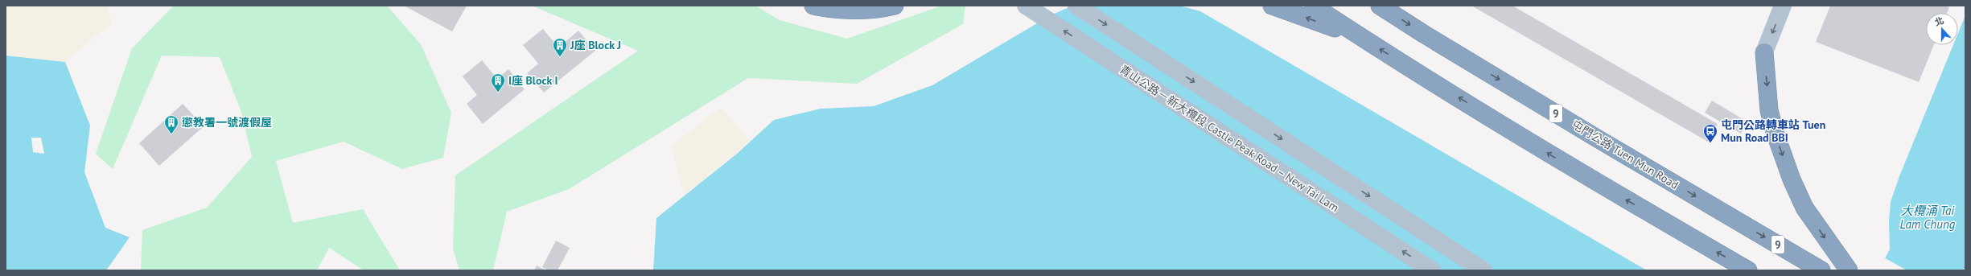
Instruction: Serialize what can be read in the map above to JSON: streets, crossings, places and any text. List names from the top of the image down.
{
  "streets": {
    "highway": ["9", "屯門公路 Tuen Mun Road"],
    "main road": ["青山公路－新大欖段 Castle Peak Road – New Tai Lam"]
  },
  "water": ["大欖涌 Tai Lam Chung"],
  "places": {
    "building": ["J座 Block J", "I座 Block I", "懲教署一號渡假屋"],
    "bus stop": ["屯門公路轉車站 Tuen Mun Road BBI"]
  },
  "north": "top"
}
